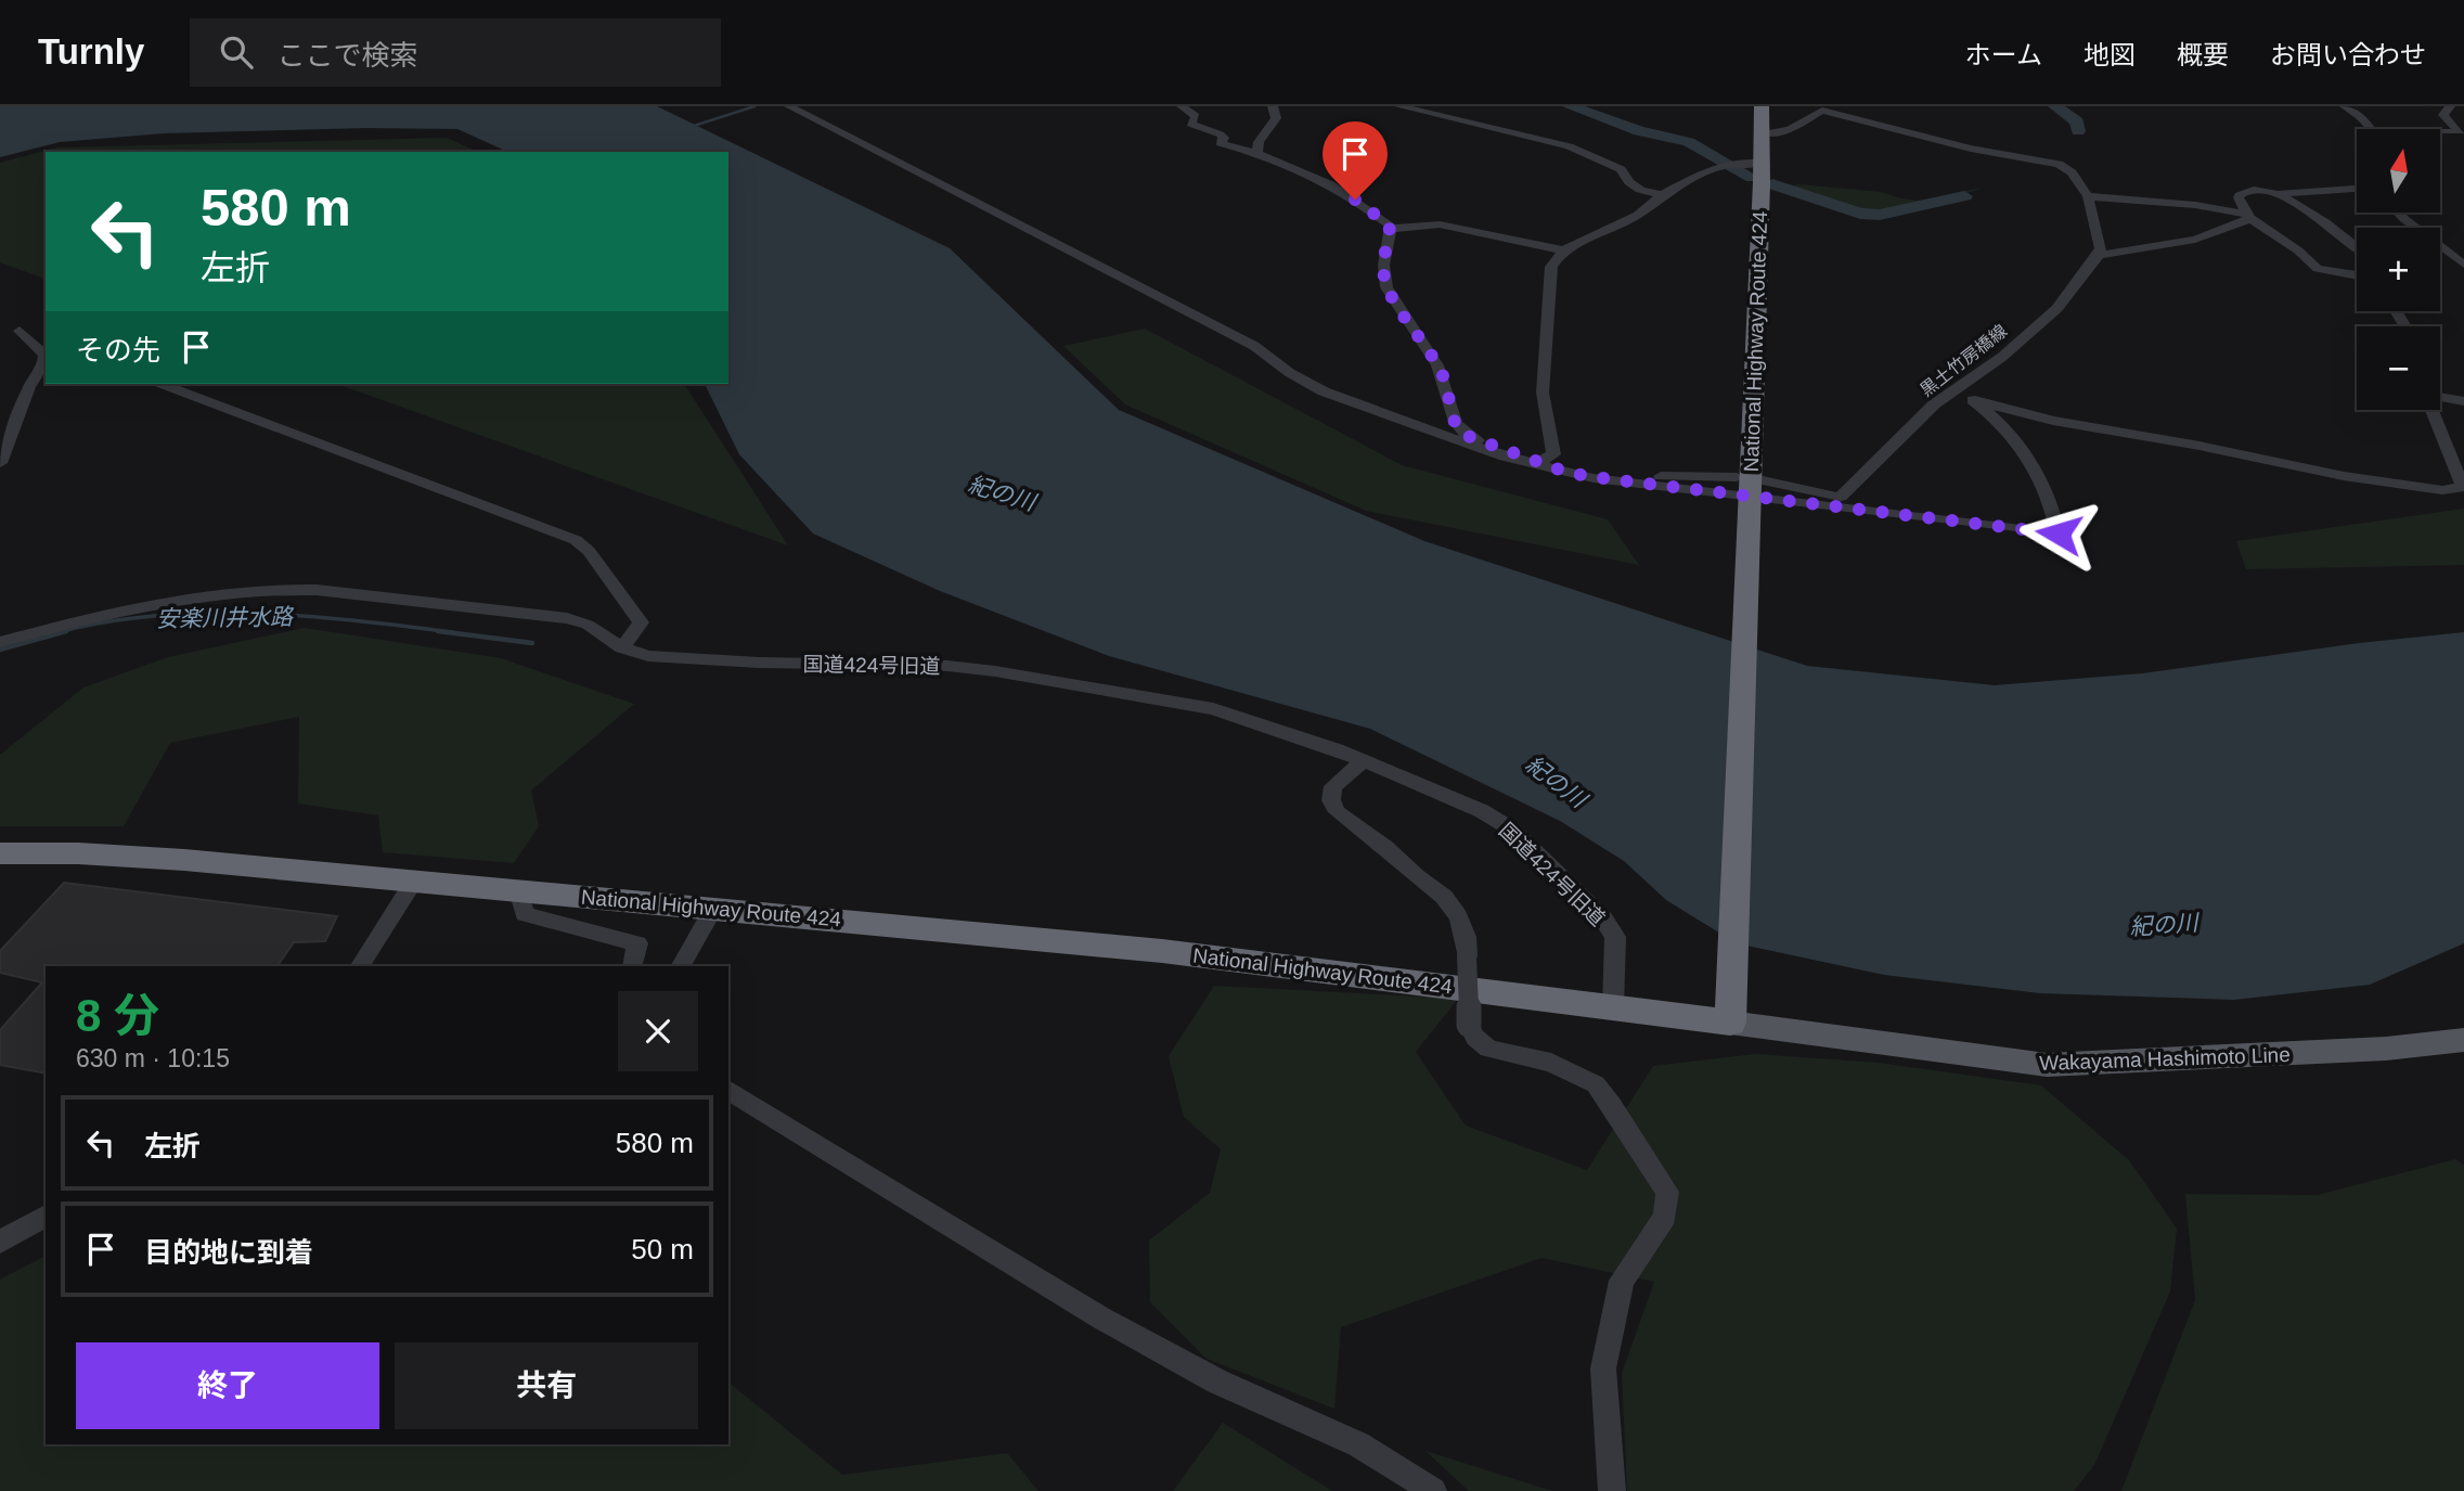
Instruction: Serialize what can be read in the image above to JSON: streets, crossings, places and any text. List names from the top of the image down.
{
  "streets": {
    "highway": ["National Highway Route 424"],
    "main road": ["Wakayama Hashimoto Line"],
    "street": ["黒土竹房橋線", "国道424号旧道"]
  },
  "crossings": [
    ["National Highway Route 424", "国道424号旧道"],
    ["National Highway Route 424", "Wakayama Hashimoto Line"]
  ],
  "water": ["紀の川", "安楽川井水路"],
  "north": "top",
  "page": {
    "header": "Turnly",
    "search": "ここで検索",
    "nav": [
      "ホーム",
      "地図",
      "概要",
      "お問い合わせ"
    ],
    "map_buttons": ["+", "−"],
    "turn": ["580 m", "左折"],
    "then": "その先",
    "heading": ["8 分", "630 m · 10:15"],
    "list": [
      {
        "name": "左折",
        "value": "580 m"
      },
      {
        "name": "目的地に到着",
        "value": "50 m"
      }
    ],
    "buttons": ["終了", "共有"]
  }
}
